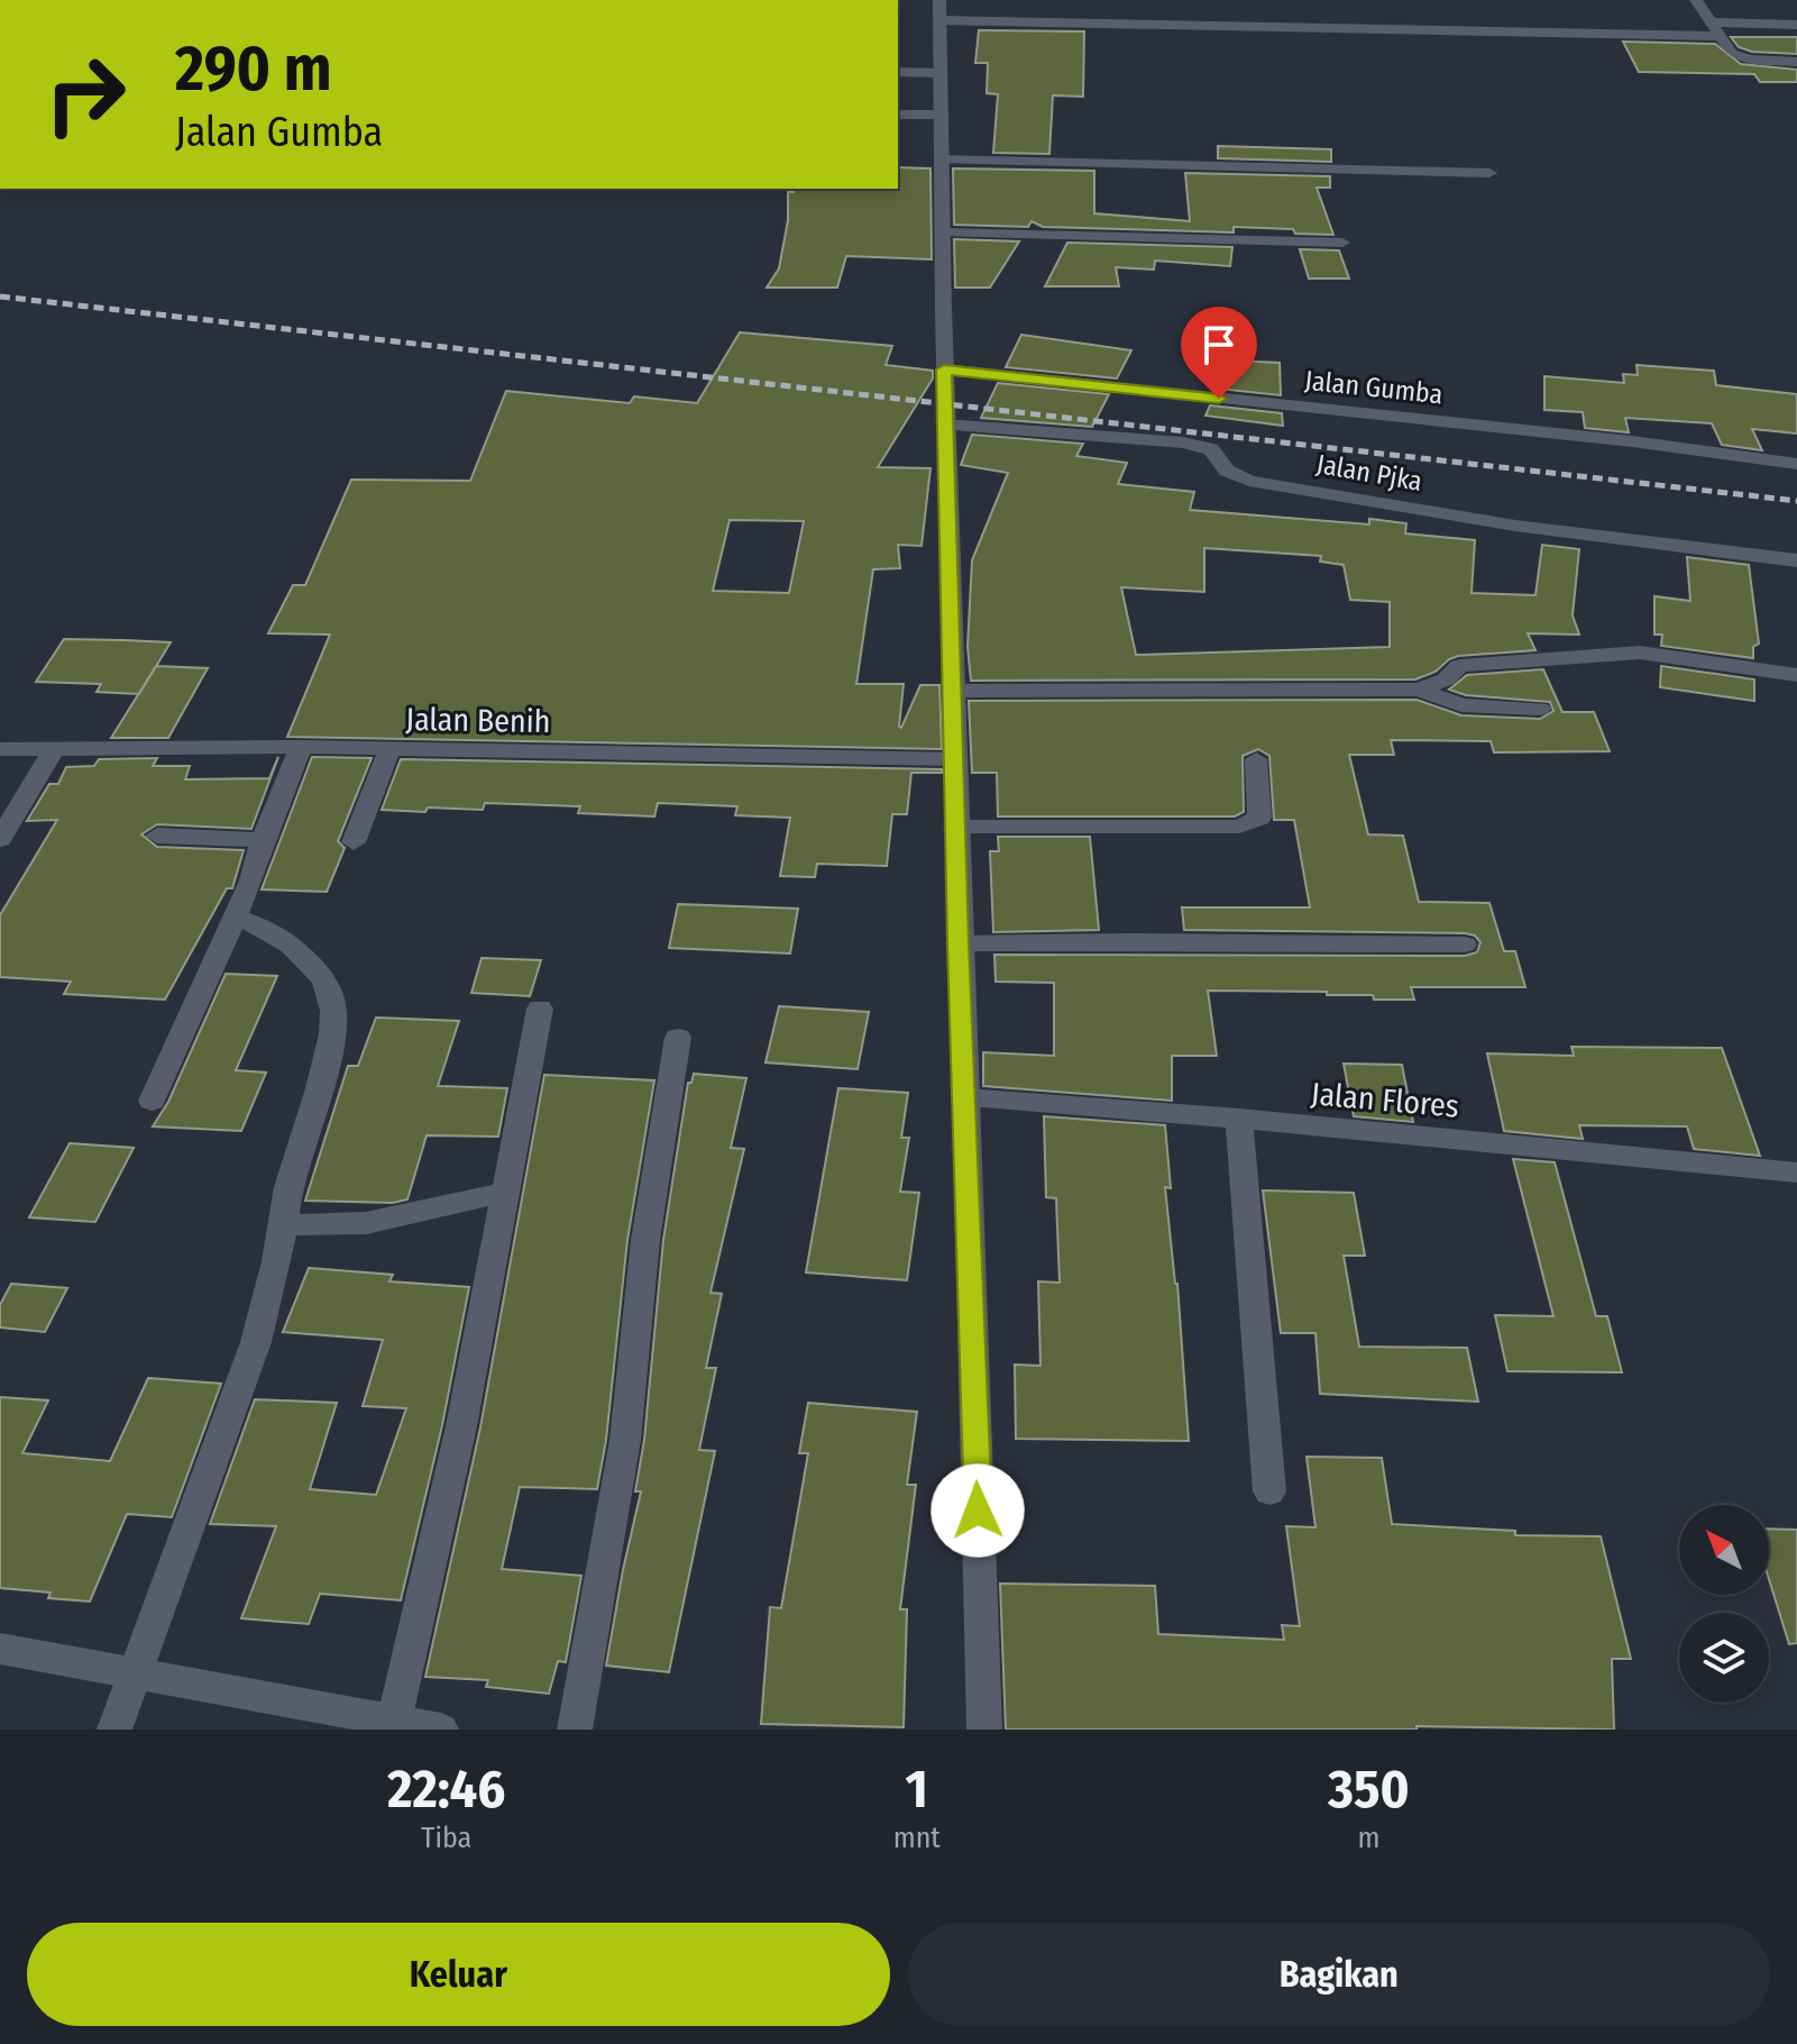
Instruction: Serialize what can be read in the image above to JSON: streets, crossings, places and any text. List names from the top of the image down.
{
  "streets": {
    "street": [
      "Jalan Gumba",
      "Jalan Pjka",
      "Jalan Benih",
      "Jalan Flores"
    ]
  },
  "north": "top left",
  "page": {
    "turn": ["290 m", "Jalan Gumba"],
    "eta": [
      "22:46",
      "Tiba",
      "1",
      "mnt",
      "350",
      "m"
    ],
    "buttons": ["Keluar", "Bagikan"]
  }
}
